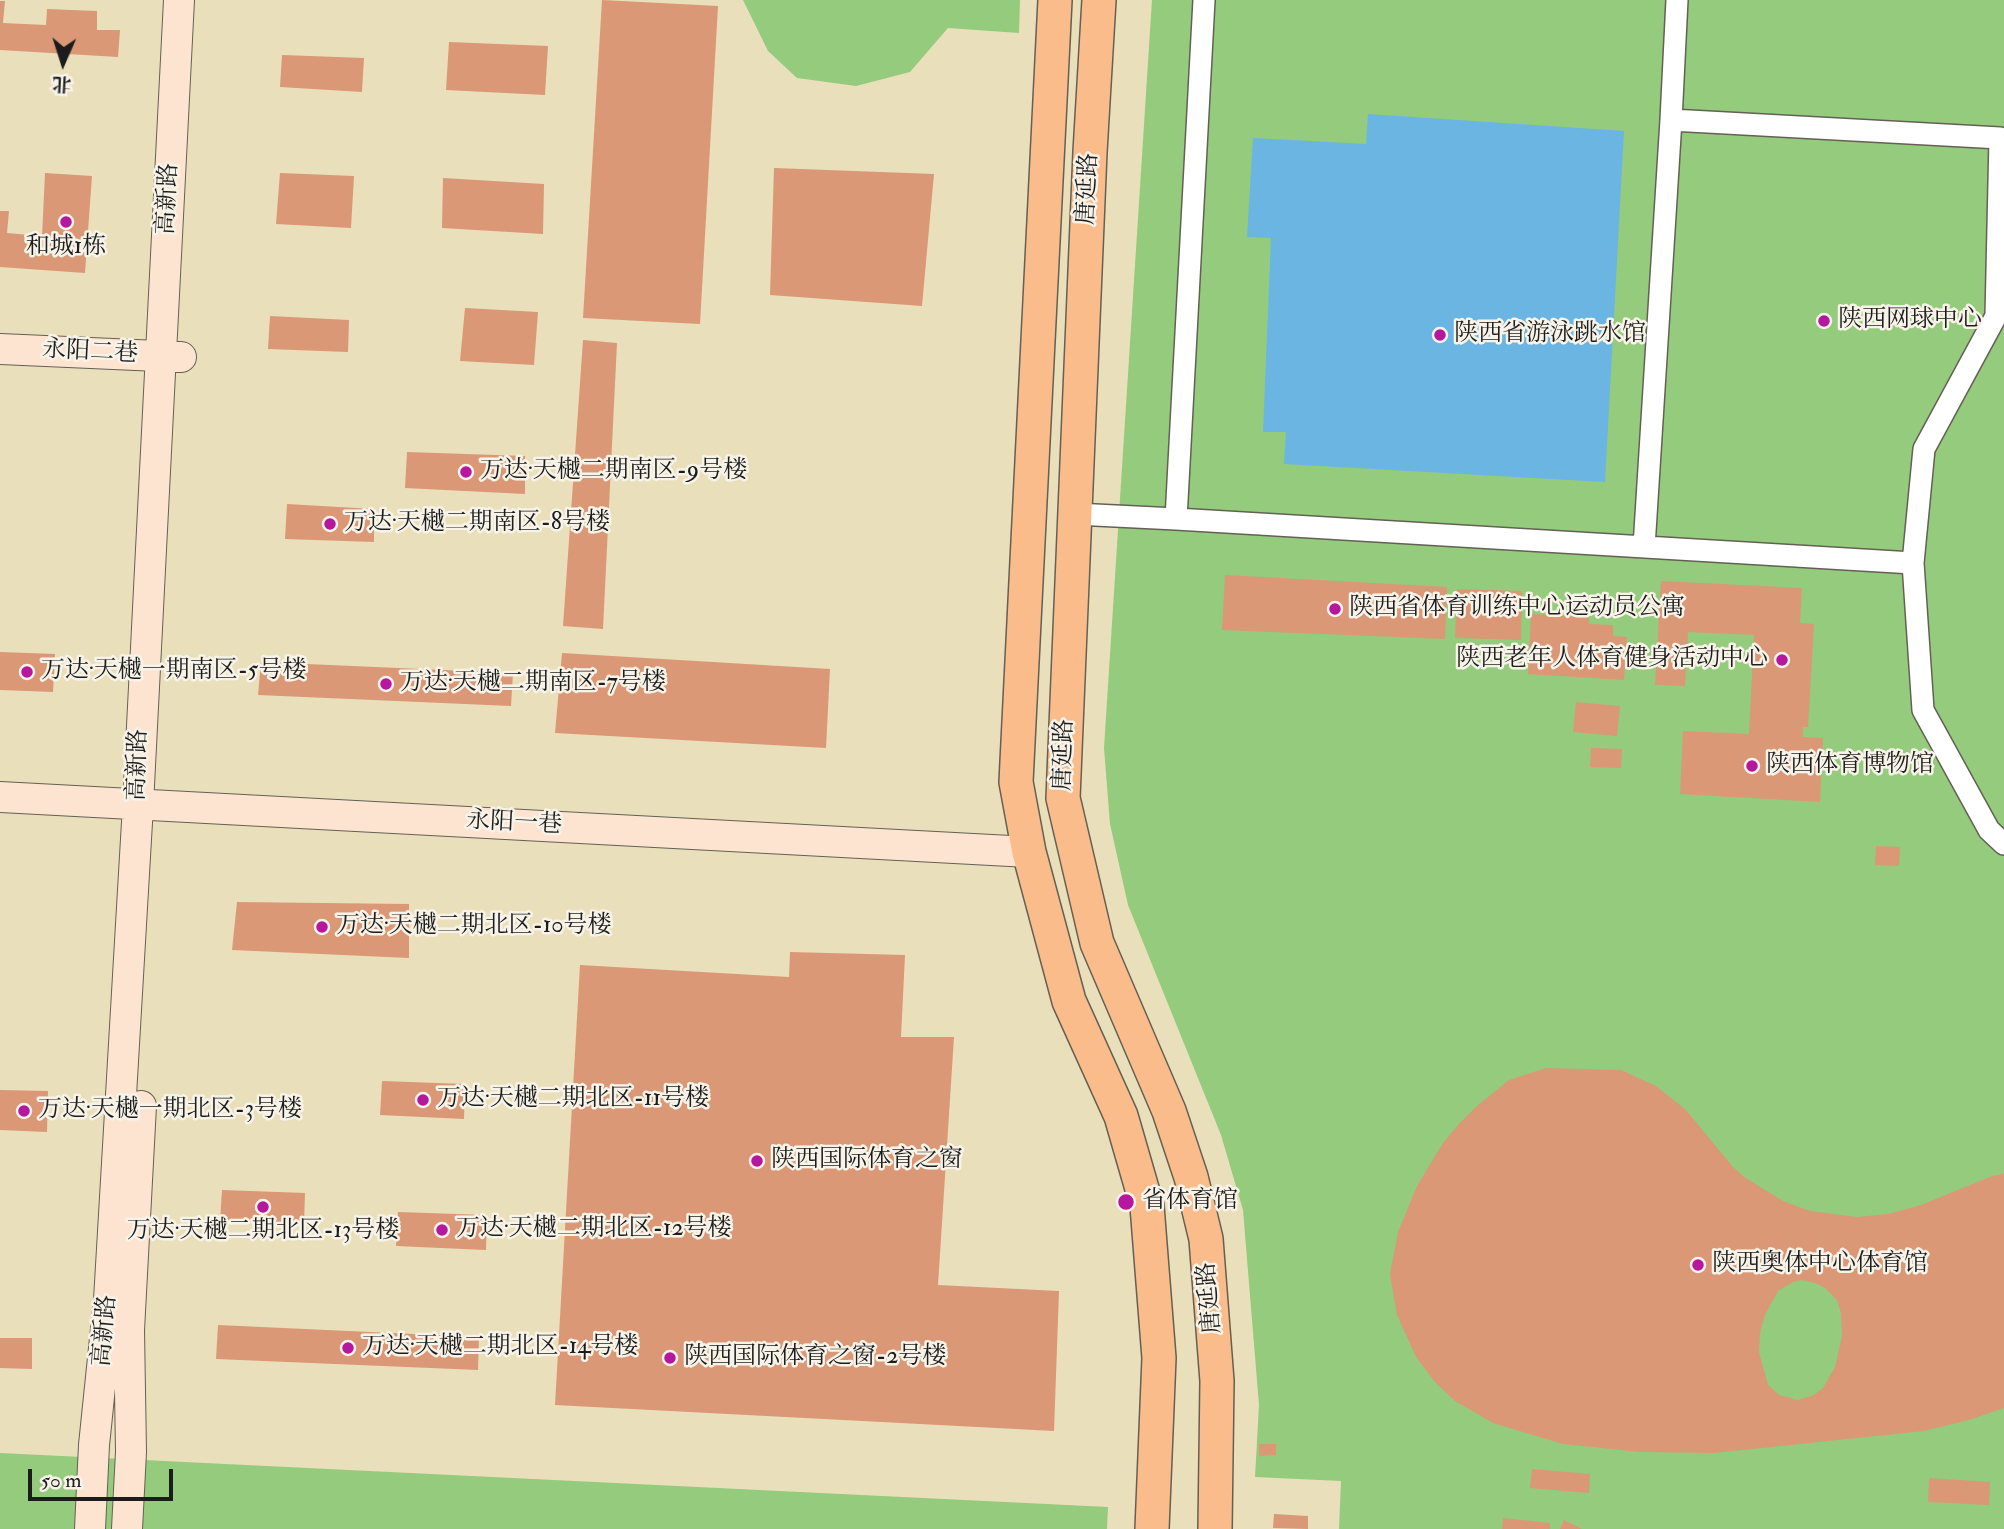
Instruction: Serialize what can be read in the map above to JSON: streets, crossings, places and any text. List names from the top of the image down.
{
  "streets": {
    "main road": [
      "唐延路",
      "高新路",
      "永阳二巷",
      "永阳一巷"
    ]
  },
  "crossings": [
    ["唐延路", "永阳一巷"],
    ["高新路", "永阳二巷"],
    ["高新路", "永阳一巷"]
  ],
  "places": [
    "和城1栋",
    "陕西网球中心",
    "陕西省游泳跳水馆",
    "万达·天樾二期南区-9号楼",
    "万达·天樾二期南区-8号楼",
    "陕西省体育训练中心运动员公寓",
    "陕西老年人体育健身活动中心",
    "万达·天樾一期南区-5号楼",
    "万达·天樾二期南区-7号楼",
    "陕西体育博物馆",
    "万达·天樾二期北区-10号楼",
    "万达·天樾二期北区-11号楼",
    "万达·天樾一期北区-3号楼",
    "陕西国际体育之窗",
    "省体育馆",
    "万达·天樾二期北区-13号楼",
    "万达·天樾二期北区-12号楼",
    "陕西奥体中心体育馆",
    "万达·天樾二期北区-14号楼",
    "陕西国际体育之窗-2号楼"
  ],
  "scale_bar": "50 m",
  "north": "bottom"
}
